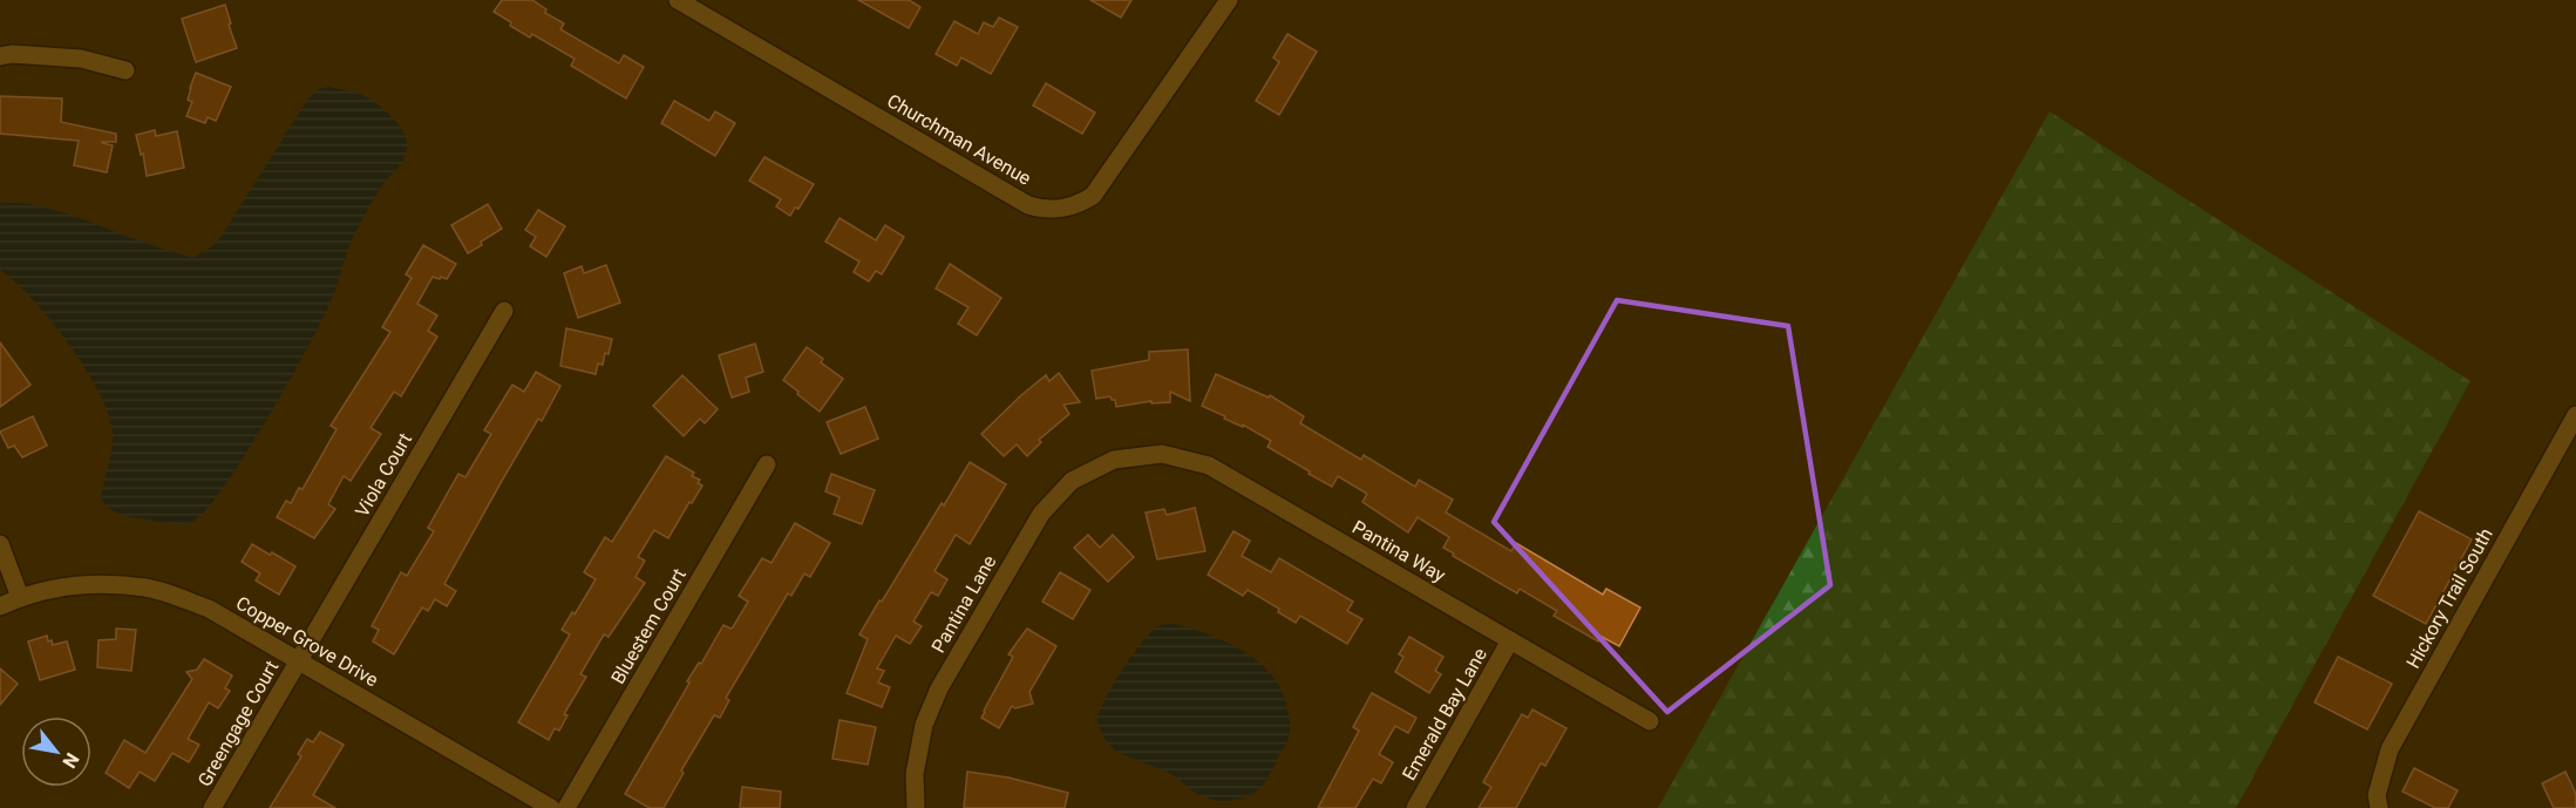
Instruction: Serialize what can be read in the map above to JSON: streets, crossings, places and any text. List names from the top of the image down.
{
  "streets": {
    "street": [
      "Churchman Avenue",
      "Viola Court",
      "Pantina Way",
      "Hickory Trail South",
      "Pantina Lane",
      "Bluestem Court",
      "Copper Grove Drive",
      "Emerald Bay Lane",
      "Greengage Court"
    ]
  },
  "crossings": [
    ["Viola Court", "Copper Grove Drive"],
    ["Viola Court", "Greengage Court"],
    ["Pantina Way", "Pantina Lane"],
    ["Pantina Way", "Emerald Bay Lane"],
    ["Copper Grove Drive", "Greengage Court"]
  ],
  "north": "bottom right"
}
